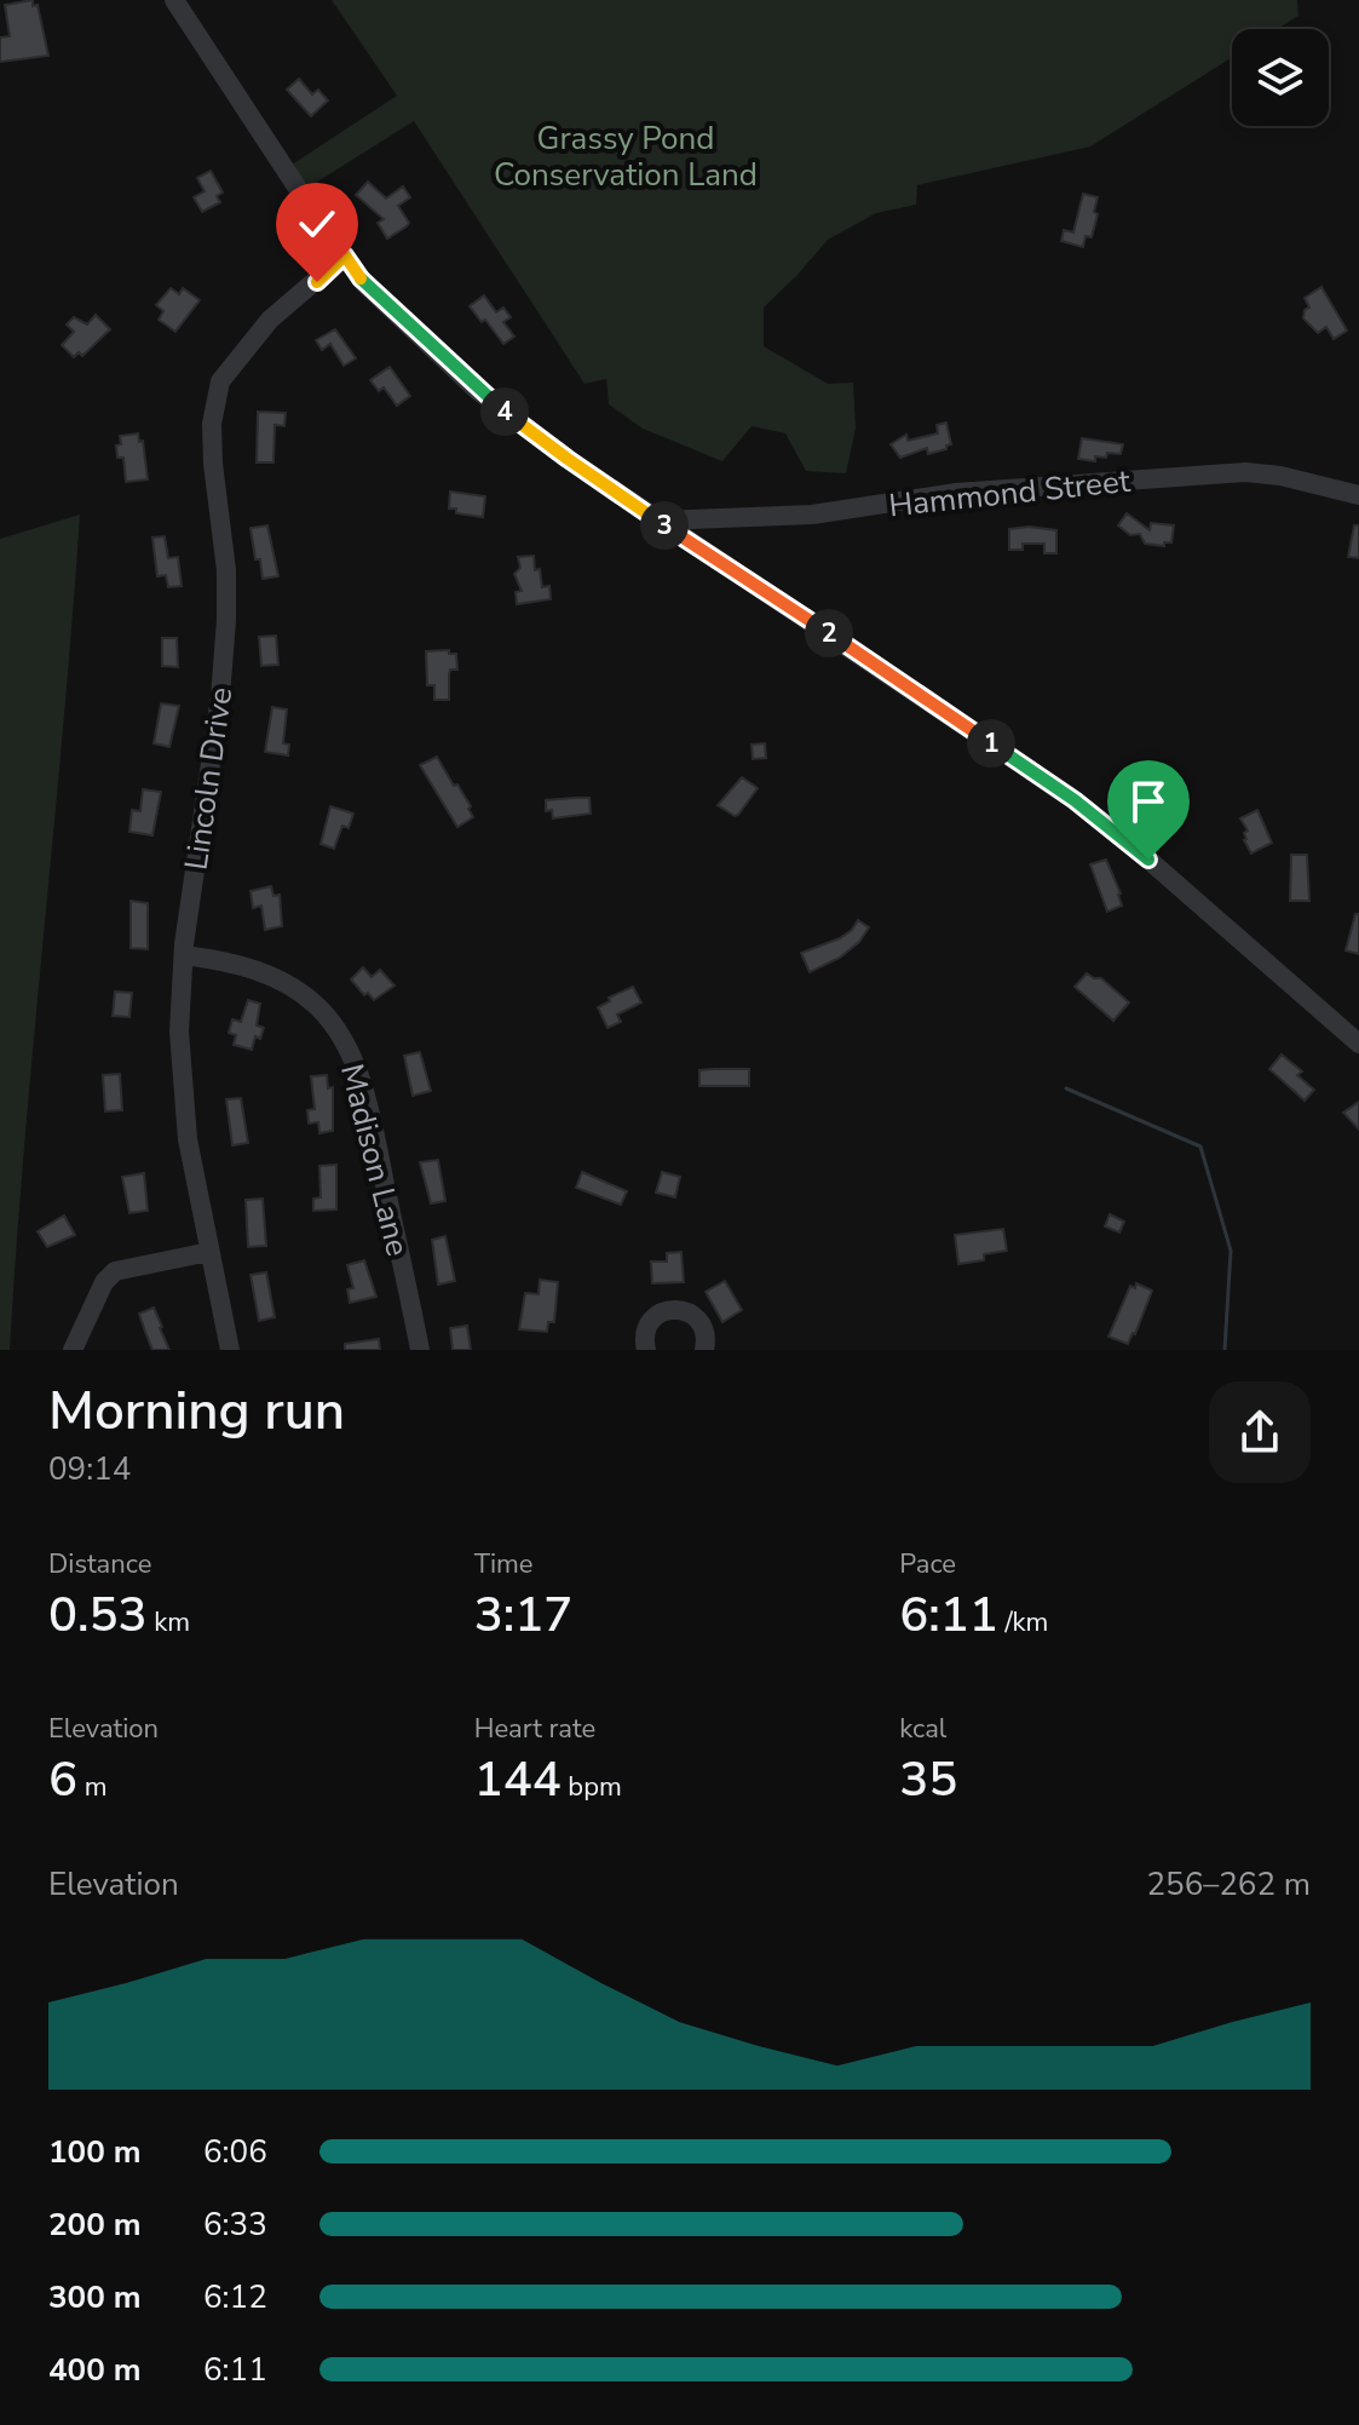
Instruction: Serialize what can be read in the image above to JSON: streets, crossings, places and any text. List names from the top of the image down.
{
  "streets": {
    "street": ["Hammond Street", "Lincoln Drive", "Madison Lane"]
  },
  "crossings": [
    ["Lincoln Drive", "Madison Lane"]
  ],
  "parks": ["Grassy Pond Conservation Land"],
  "page": {
    "pins": [
      "4",
      "3",
      "2",
      "1"
    ],
    "heading": ["Morning run", "09:14"],
    "stats": [
      ["Distance", "0.53 km"],
      ["Time", "3:17"],
      ["Pace", "6:11 /km"],
      ["Elevation", "6 m"],
      ["Heart rate", "144 bpm"],
      ["kcal", "35"]
    ],
    "chart": ["Elevation", "256–262 m"],
    "list": [
      {
        "name": "100 m",
        "note": "6:06"
      },
      {
        "name": "200 m",
        "note": "6:33"
      },
      {
        "name": "300 m",
        "note": "6:12"
      },
      {
        "name": "400 m",
        "note": "6:11"
      }
    ]
  }
}
